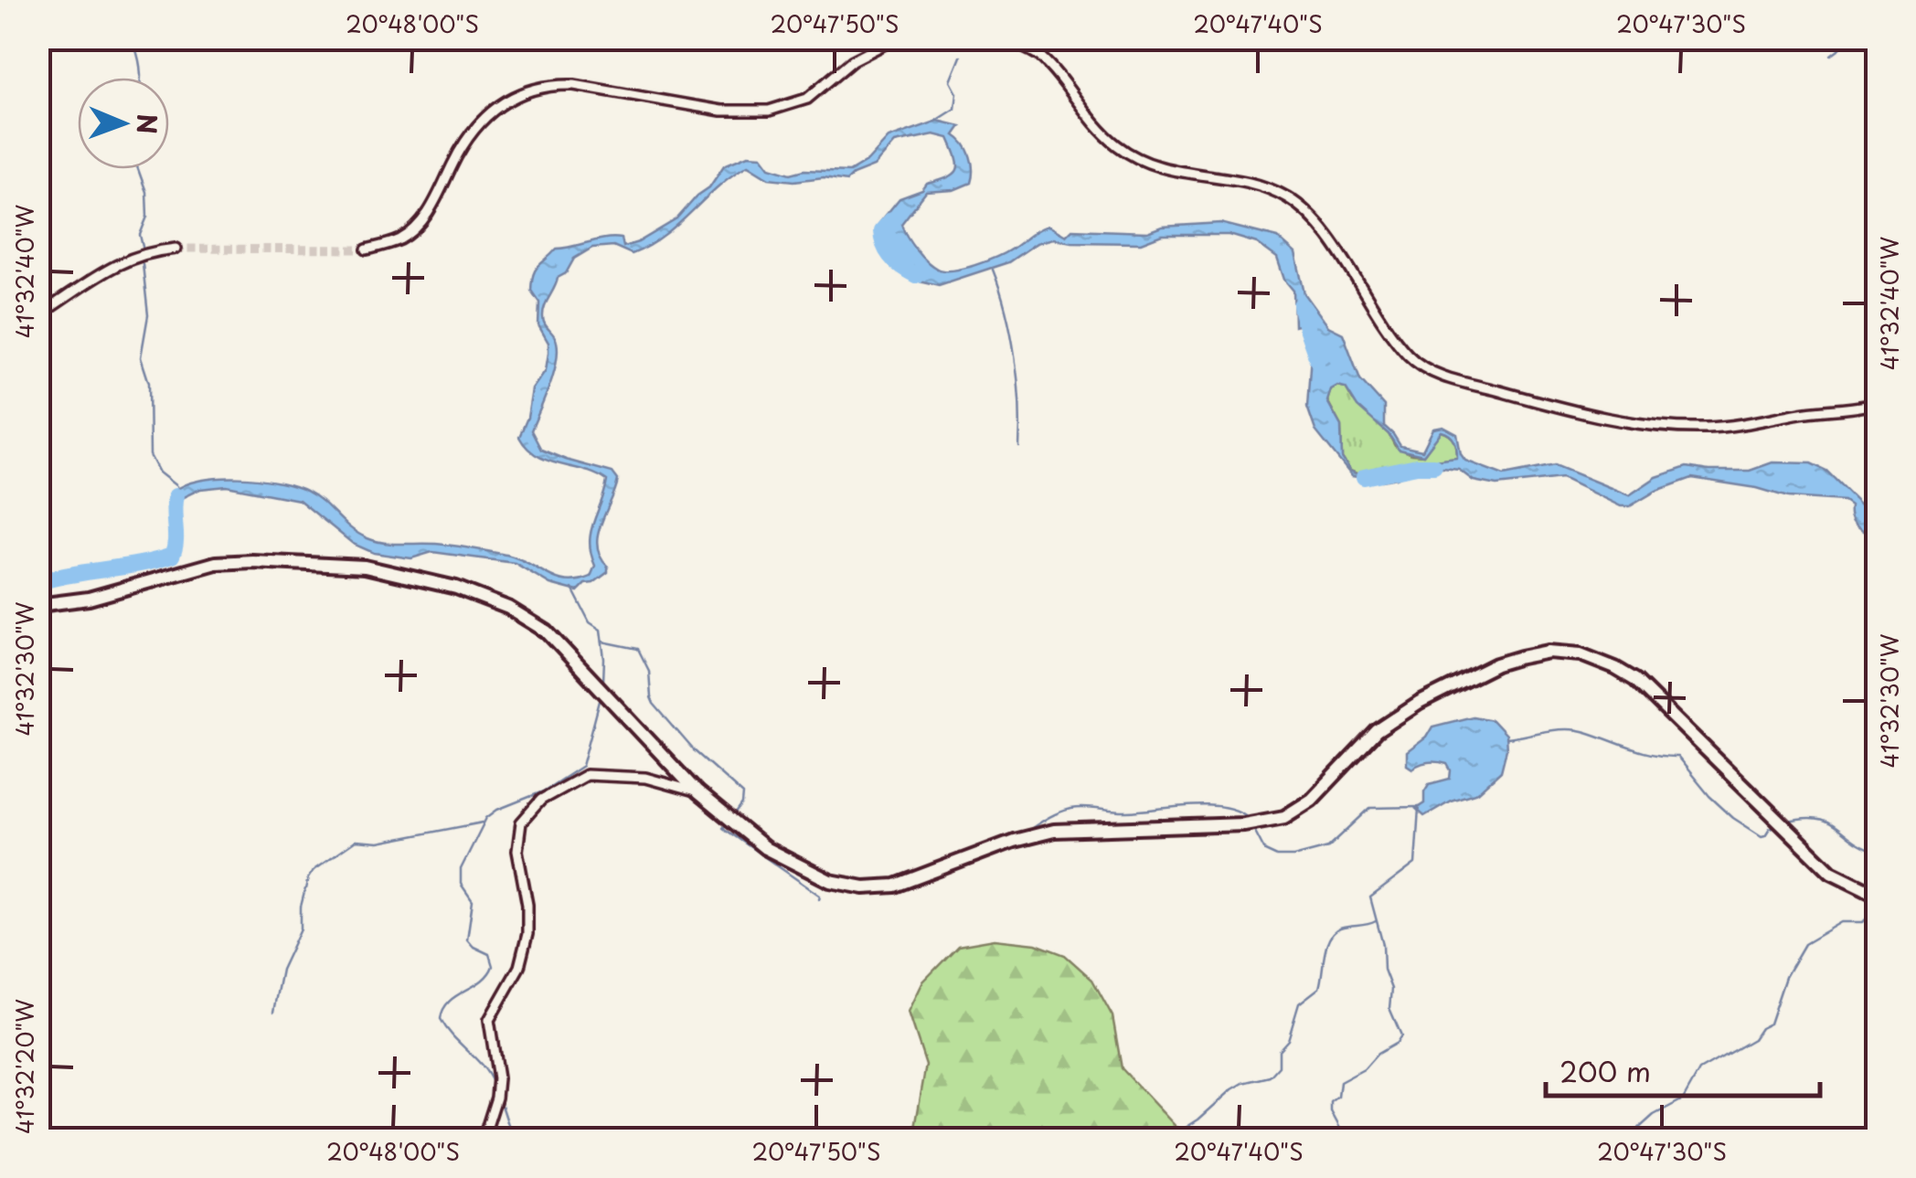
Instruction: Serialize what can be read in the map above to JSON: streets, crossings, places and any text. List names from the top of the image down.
{
  "scale_bar": "200 m",
  "north": "right",
  "coordinates": [
    "20°48'00\"S",
    "20°47'50\"S",
    "20°47'40\"S",
    "20°47'30\"S",
    "41°32'40\"W",
    "41°32'30\"W",
    "41°32'20\"W"
  ]
}
